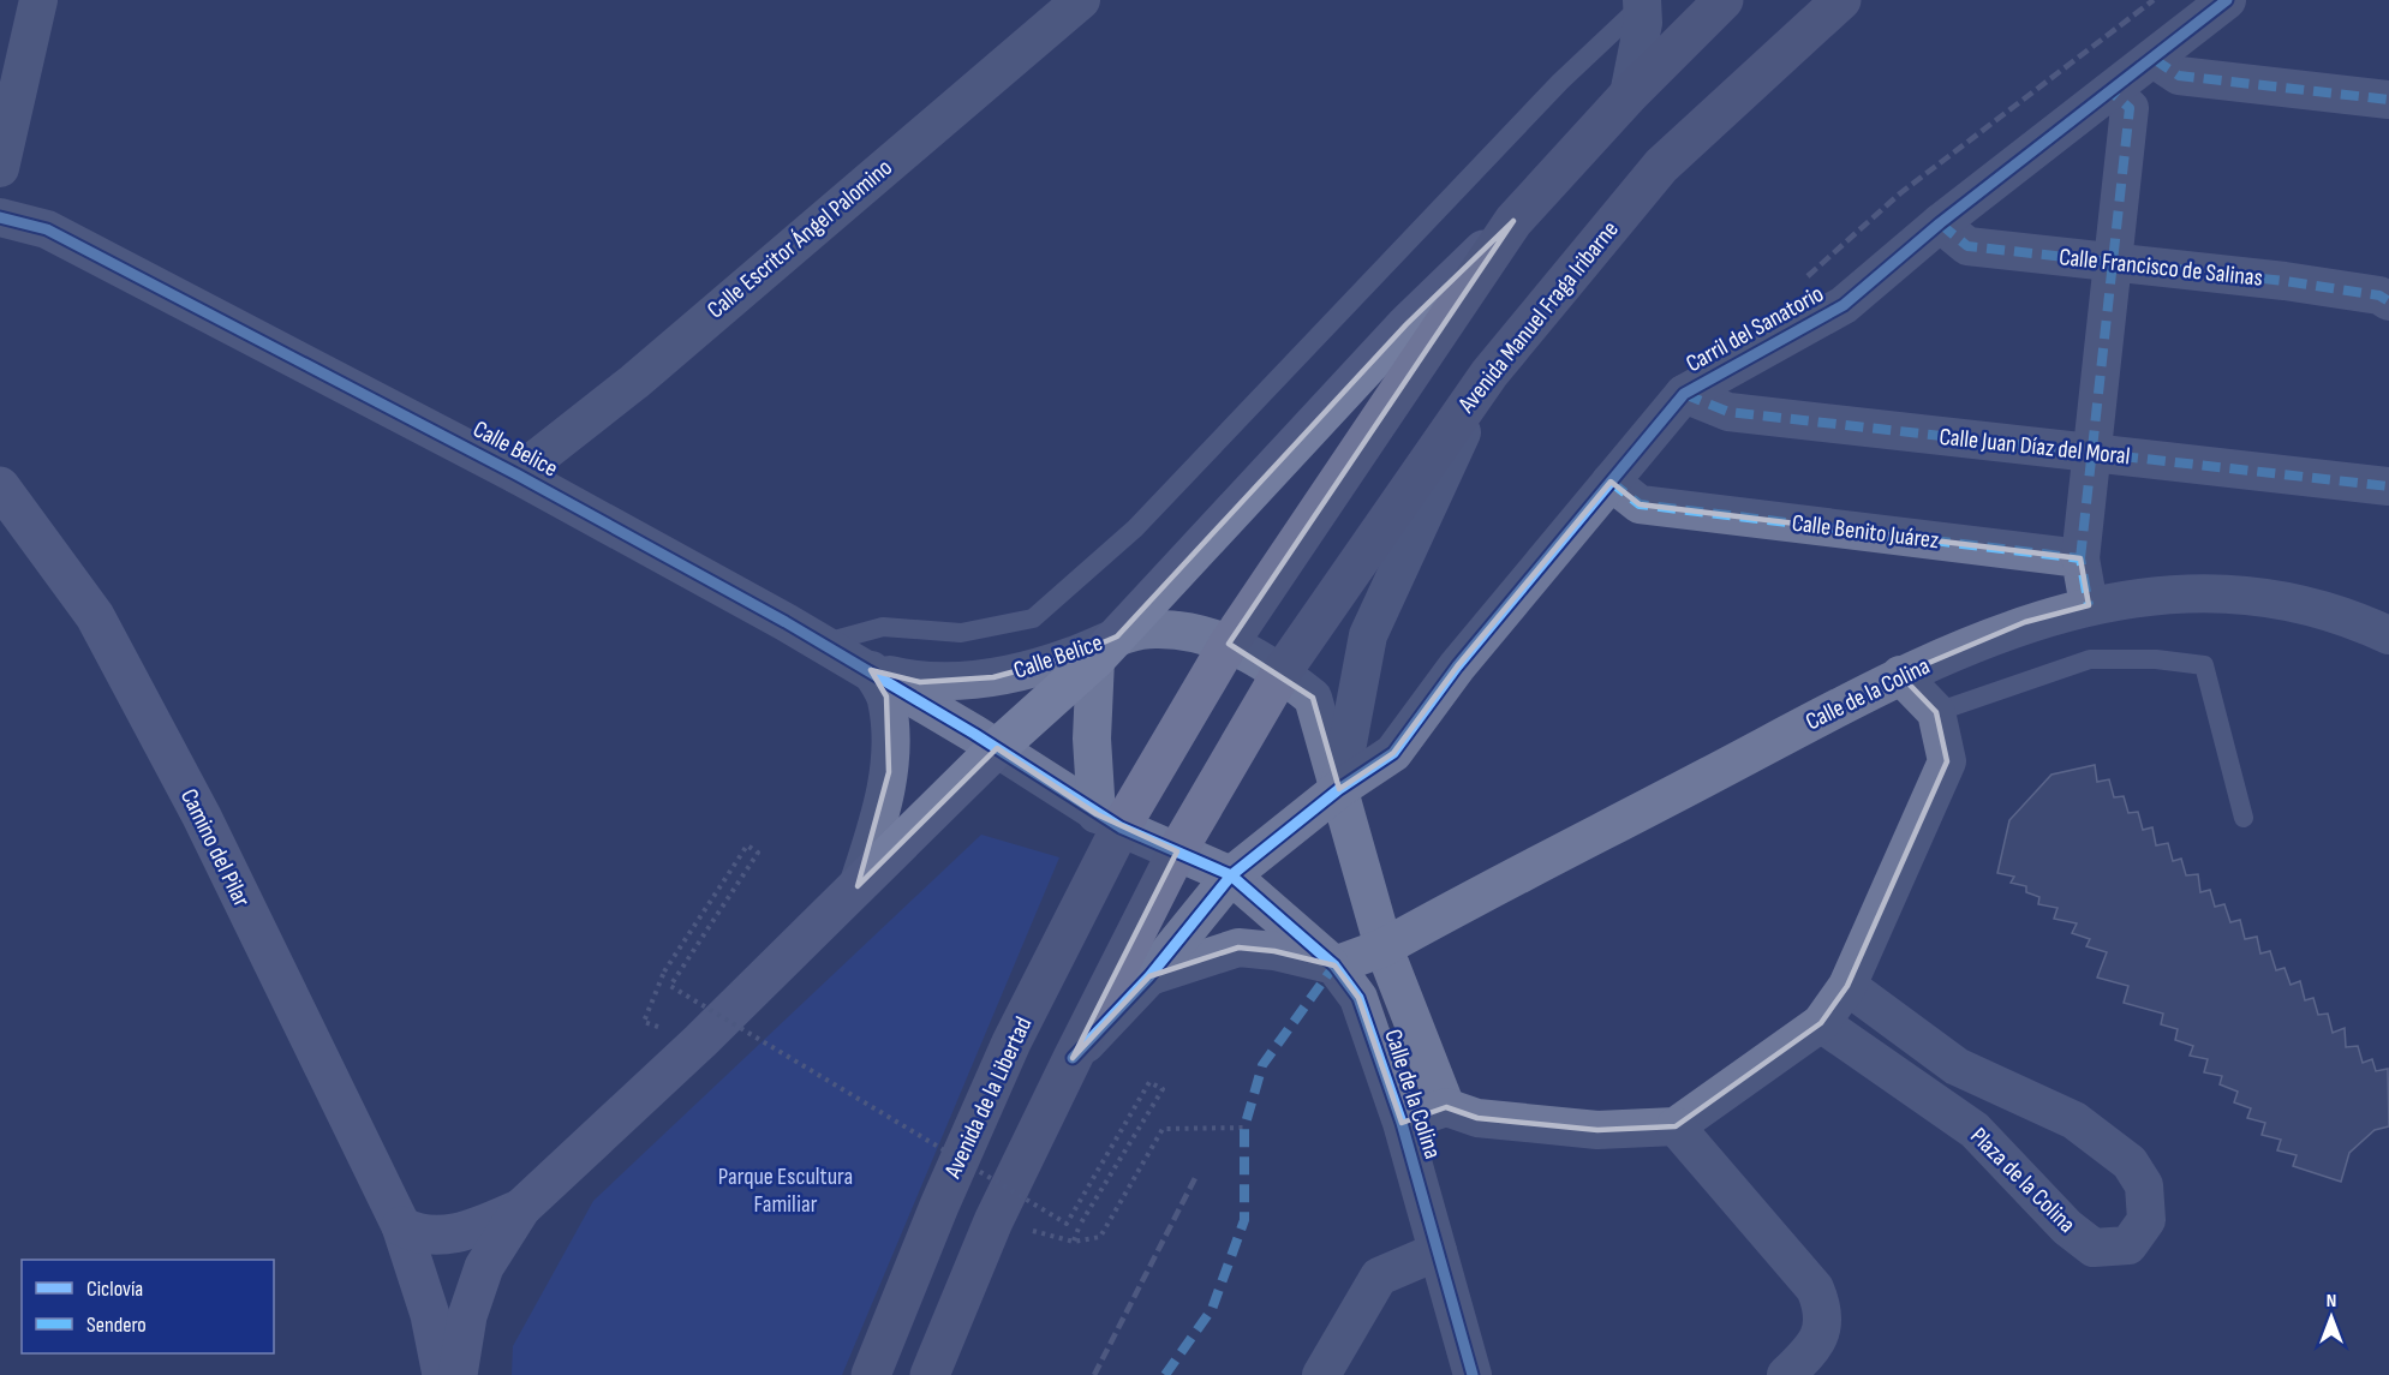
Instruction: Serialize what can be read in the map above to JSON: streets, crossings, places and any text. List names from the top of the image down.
{
  "streets": {
    "main road": ["Avenida Manuel Fraga Iribarne", "Camino del Pilar", "Avenida de la Libertad"],
    "street": [
      "Calle Escritor Ángel Palomino",
      "Calle Francisco de Salinas",
      "Carril del Sanatorio",
      "Calle Juan Díaz del Moral",
      "Calle Belice",
      "Calle Benito Juárez",
      "Calle de la Colina",
      "Plaza de la Colina"
    ]
  },
  "crossings": [
    ["Calle Escritor Ángel Palomino", "Calle Belice"],
    ["Calle Francisco de Salinas", "Carril del Sanatorio"],
    ["Avenida Manuel Fraga Iribarne", "Calle Belice"],
    ["Avenida Manuel Fraga Iribarne", "Calle de la Colina"],
    ["Carril del Sanatorio", "Calle Juan Díaz del Moral"],
    ["Carril del Sanatorio", "Calle Benito Juárez"],
    ["Carril del Sanatorio", "Calle de la Colina"],
    ["Calle Belice", "Calle de la Colina"],
    ["Calle Belice", "Avenida de la Libertad"],
    ["Calle de la Colina", "Avenida de la Libertad"]
  ],
  "parks": ["Parque Escultura Familiar"],
  "legend": ["Ciclovía", "Sendero"],
  "north": "top"
}
